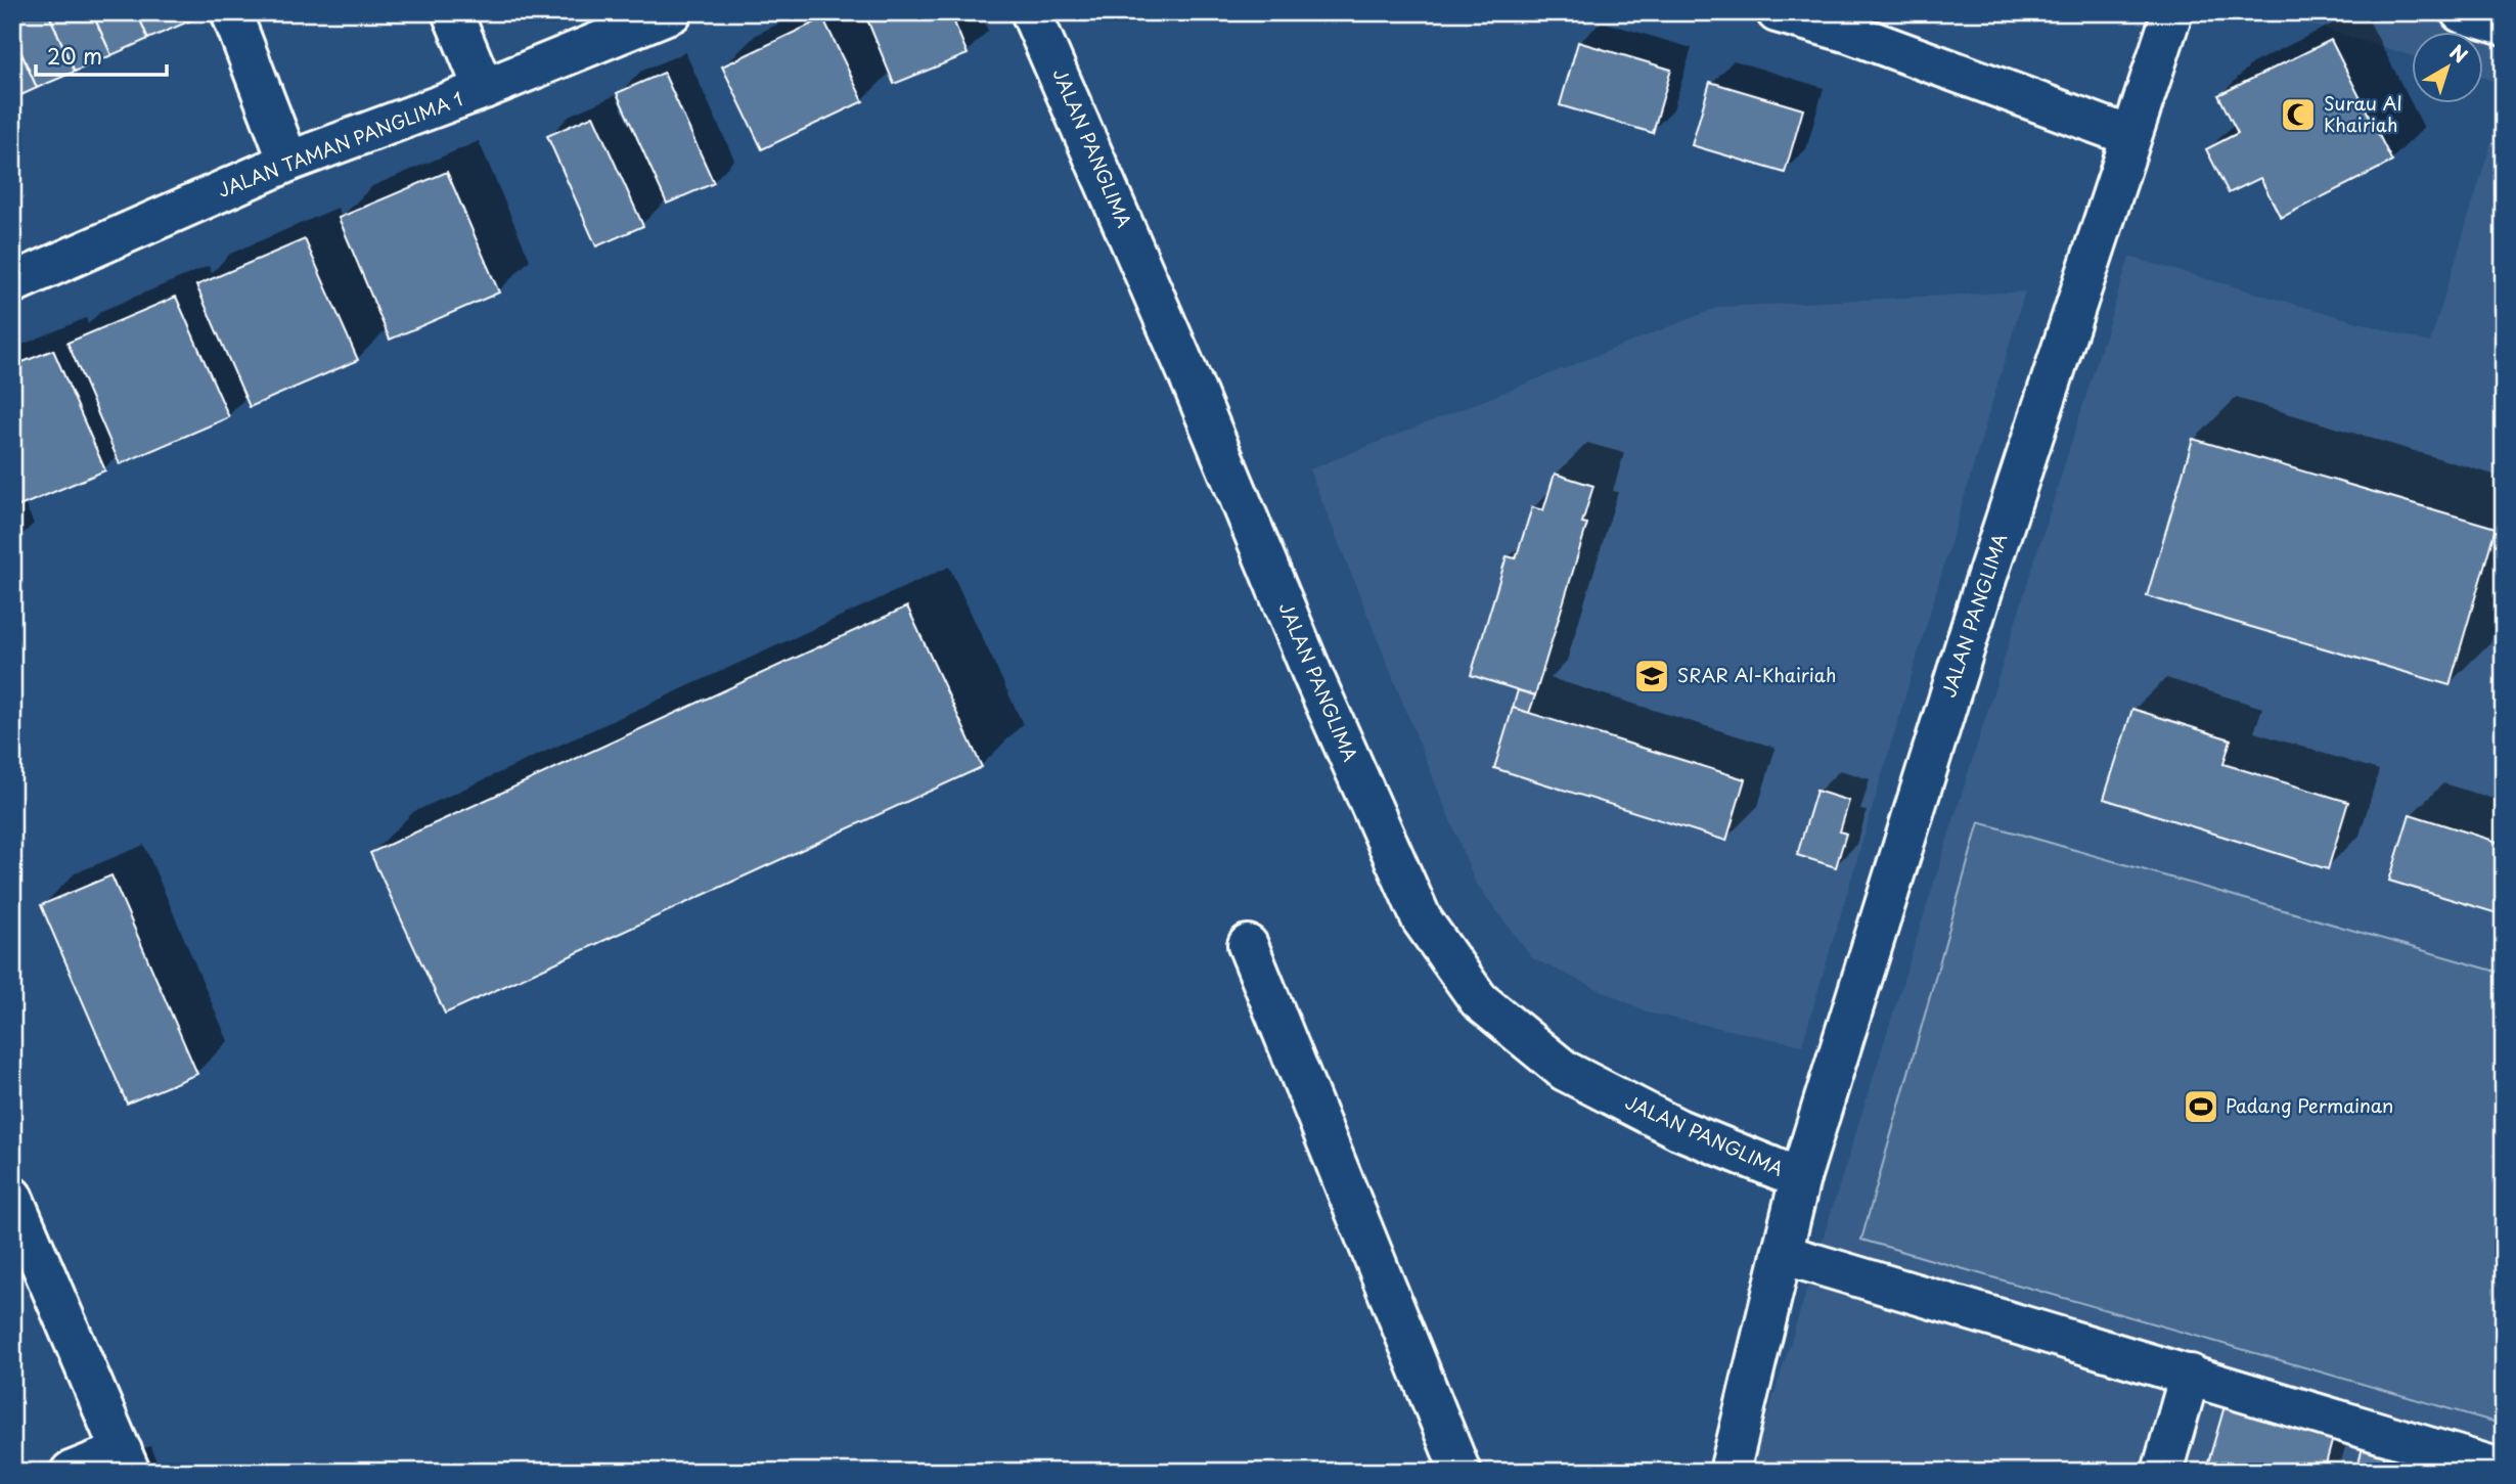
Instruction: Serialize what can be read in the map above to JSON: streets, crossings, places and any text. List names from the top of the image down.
{
  "streets": {
    "street": ["JALAN TAMAN PANGLIMA 1", "JALAN PANGLIMA"]
  },
  "places": {
    "mosque": ["Surau Al Khairiah"],
    "school or university": ["SRAR Al-Khairiah"],
    "sports": ["Padang Permainan"]
  },
  "scale_bar": "20 m",
  "north": "top right"
}
